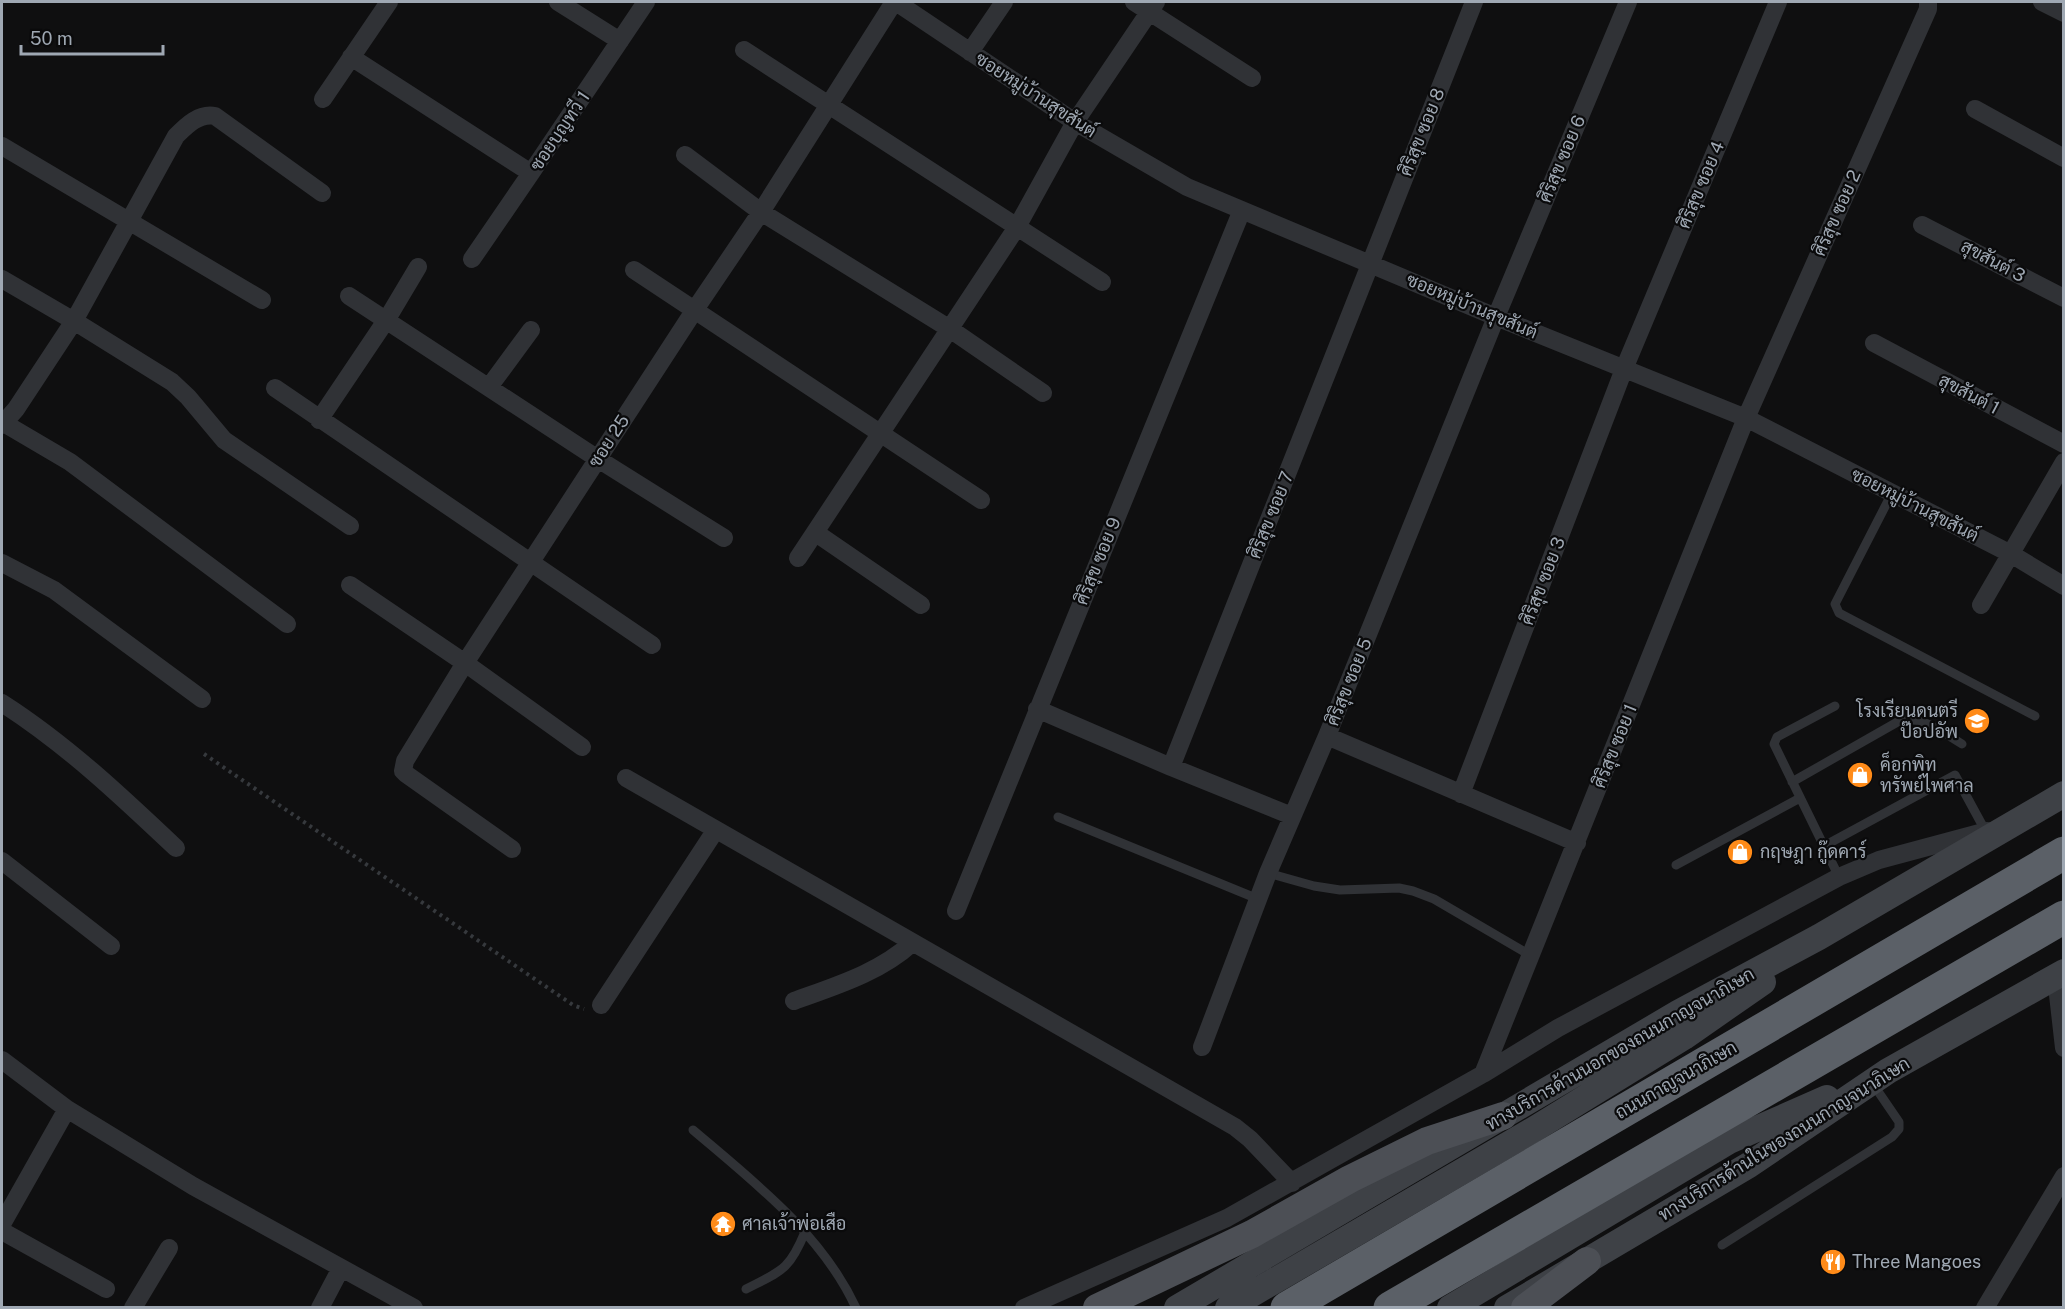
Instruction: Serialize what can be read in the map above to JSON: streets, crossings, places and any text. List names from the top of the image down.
{
  "streets": {
    "highway": ["ถนนกาญจนาภิเษก"],
    "main road": ["ทางบริการด้านนอกของถนนกาญจนาภิเษก", "ทางบริการด้านในของถนนกาญจนาภิเษก"],
    "street": [
      "ซอยหมู่บ้านสุขสันต์",
      "ซอยบุญทวี 1",
      "ศิริสุข ซอย 8",
      "ศิริสุข ซอย 6",
      "ศิริสุข ซอย 4",
      "ศิริสุข ซอย 2",
      "สุขสันต์ 3",
      "สุขสันต์ 1",
      "ซอย 25",
      "ศิริสุข ซอย 7",
      "ศิริสุข ซอย 9",
      "ศิริสุข ซอย 3",
      "ศิริสุข ซอย 5",
      "ศิริสุข ซอย 1"
    ]
  },
  "crossings": [
    ["ซอยหมู่บ้านสุขสันต์", "ศิริสุข ซอย 8"],
    ["ซอยหมู่บ้านสุขสันต์", "ศิริสุข ซอย 6"],
    ["ซอยหมู่บ้านสุขสันต์", "ศิริสุข ซอย 4"],
    ["ซอยหมู่บ้านสุขสันต์", "ศิริสุข ซอย 2"],
    ["ซอยหมู่บ้านสุขสันต์", "ซอย 25"],
    ["ซอยหมู่บ้านสุขสันต์", "ศิริสุข ซอย 7"],
    ["ซอยหมู่บ้านสุขสันต์", "ศิริสุข ซอย 9"],
    ["ซอยหมู่บ้านสุขสันต์", "ศิริสุข ซอย 3"],
    ["ซอยหมู่บ้านสุขสันต์", "ศิริสุข ซอย 5"],
    ["ซอยหมู่บ้านสุขสันต์", "ศิริสุข ซอย 1"],
    ["ศิริสุข ซอย 8", "ศิริสุข ซอย 7"],
    ["ศิริสุข ซอย 6", "ศิริสุข ซอย 5"],
    ["ศิริสุข ซอย 4", "ศิริสุข ซอย 3"],
    ["ศิริสุข ซอย 2", "ศิริสุข ซอย 1"]
  ],
  "places": {
    "school or university": ["โรงเรียนดนตรี ป๊อปอัพ"],
    "shop": ["ค็อกพิท ทรัพย์ไพศาล", "กฤษฎา กู๊ดคาร์"],
    "temple": ["ศาลเจ้าพ่อเสือ"],
    "restaurant": ["Three Mangoes"]
  },
  "scale_bar": "50 m"
}
